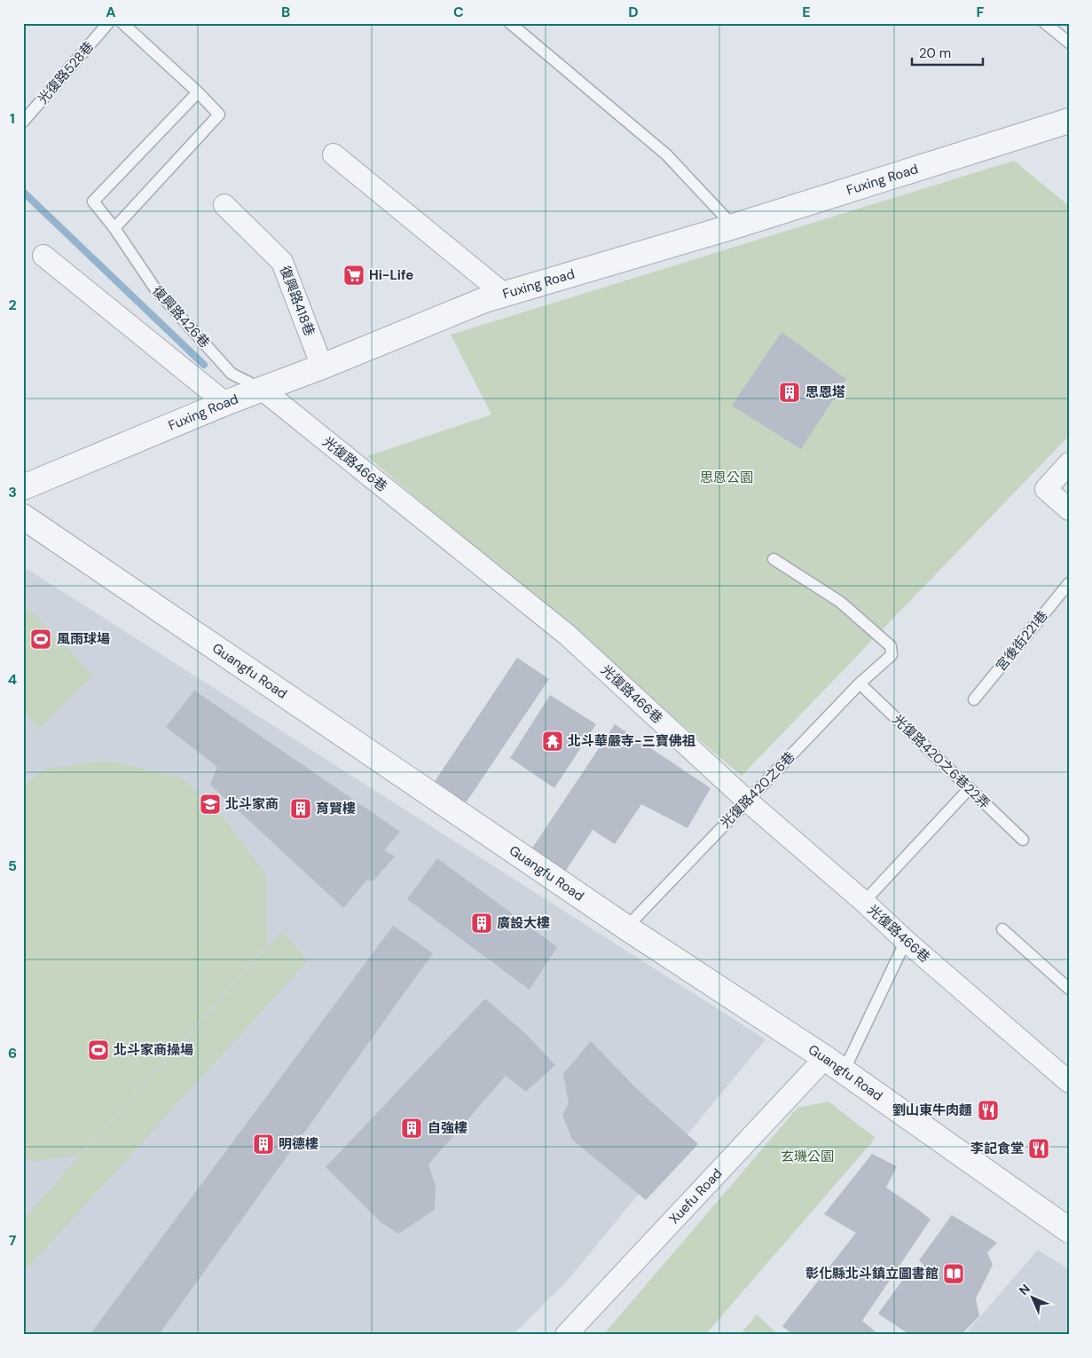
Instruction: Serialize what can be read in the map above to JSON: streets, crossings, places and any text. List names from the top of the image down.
{
  "streets": {
    "street": [
      "Fuxing Road",
      "復興路418巷",
      "光復路466巷",
      "Guangfu Road",
      "Xuefu Road"
    ],
    "lane": [
      "光復路528巷",
      "復興路426巷",
      "宮後街221巷",
      "光復路420之6巷22弄",
      "光復路420之6巷"
    ]
  },
  "crossings": [
    ["Fuxing Road", "復興路418巷"],
    ["Fuxing Road", "復興路426巷"],
    ["Fuxing Road", "光復路466巷"],
    ["復興路426巷", "光復路466巷"],
    ["光復路466巷", "光復路420之6巷"],
    ["Guangfu Road", "光復路420之6巷"],
    ["Guangfu Road", "Xuefu Road"],
    ["光復路420之6巷22弄", "光復路420之6巷"]
  ],
  "parks": ["思恩公園", "玄璣公園"],
  "places": {
    "supermarket": ["Hi-Life"],
    "building": [
      "思恩塔",
      "育賢樓",
      "廣設大樓",
      "自強樓",
      "明德樓"
    ],
    "sports": ["風雨球場", "北斗家商操場"],
    "temple": ["北斗華嚴寺-三寶佛祖"],
    "school or university": ["北斗家商"],
    "restaurant": ["劉山東牛肉麵", "李記食堂"],
    "library": ["彰化縣北斗鎮立圖書館"]
  },
  "scale_bar": "20 m",
  "north": "top left",
  "grid": {
    "columns": [
      "A",
      "B",
      "C",
      "D",
      "E",
      "F"
    ],
    "rows": [
      "1",
      "2",
      "3",
      "4",
      "5",
      "6",
      "7"
    ]
  }
}
